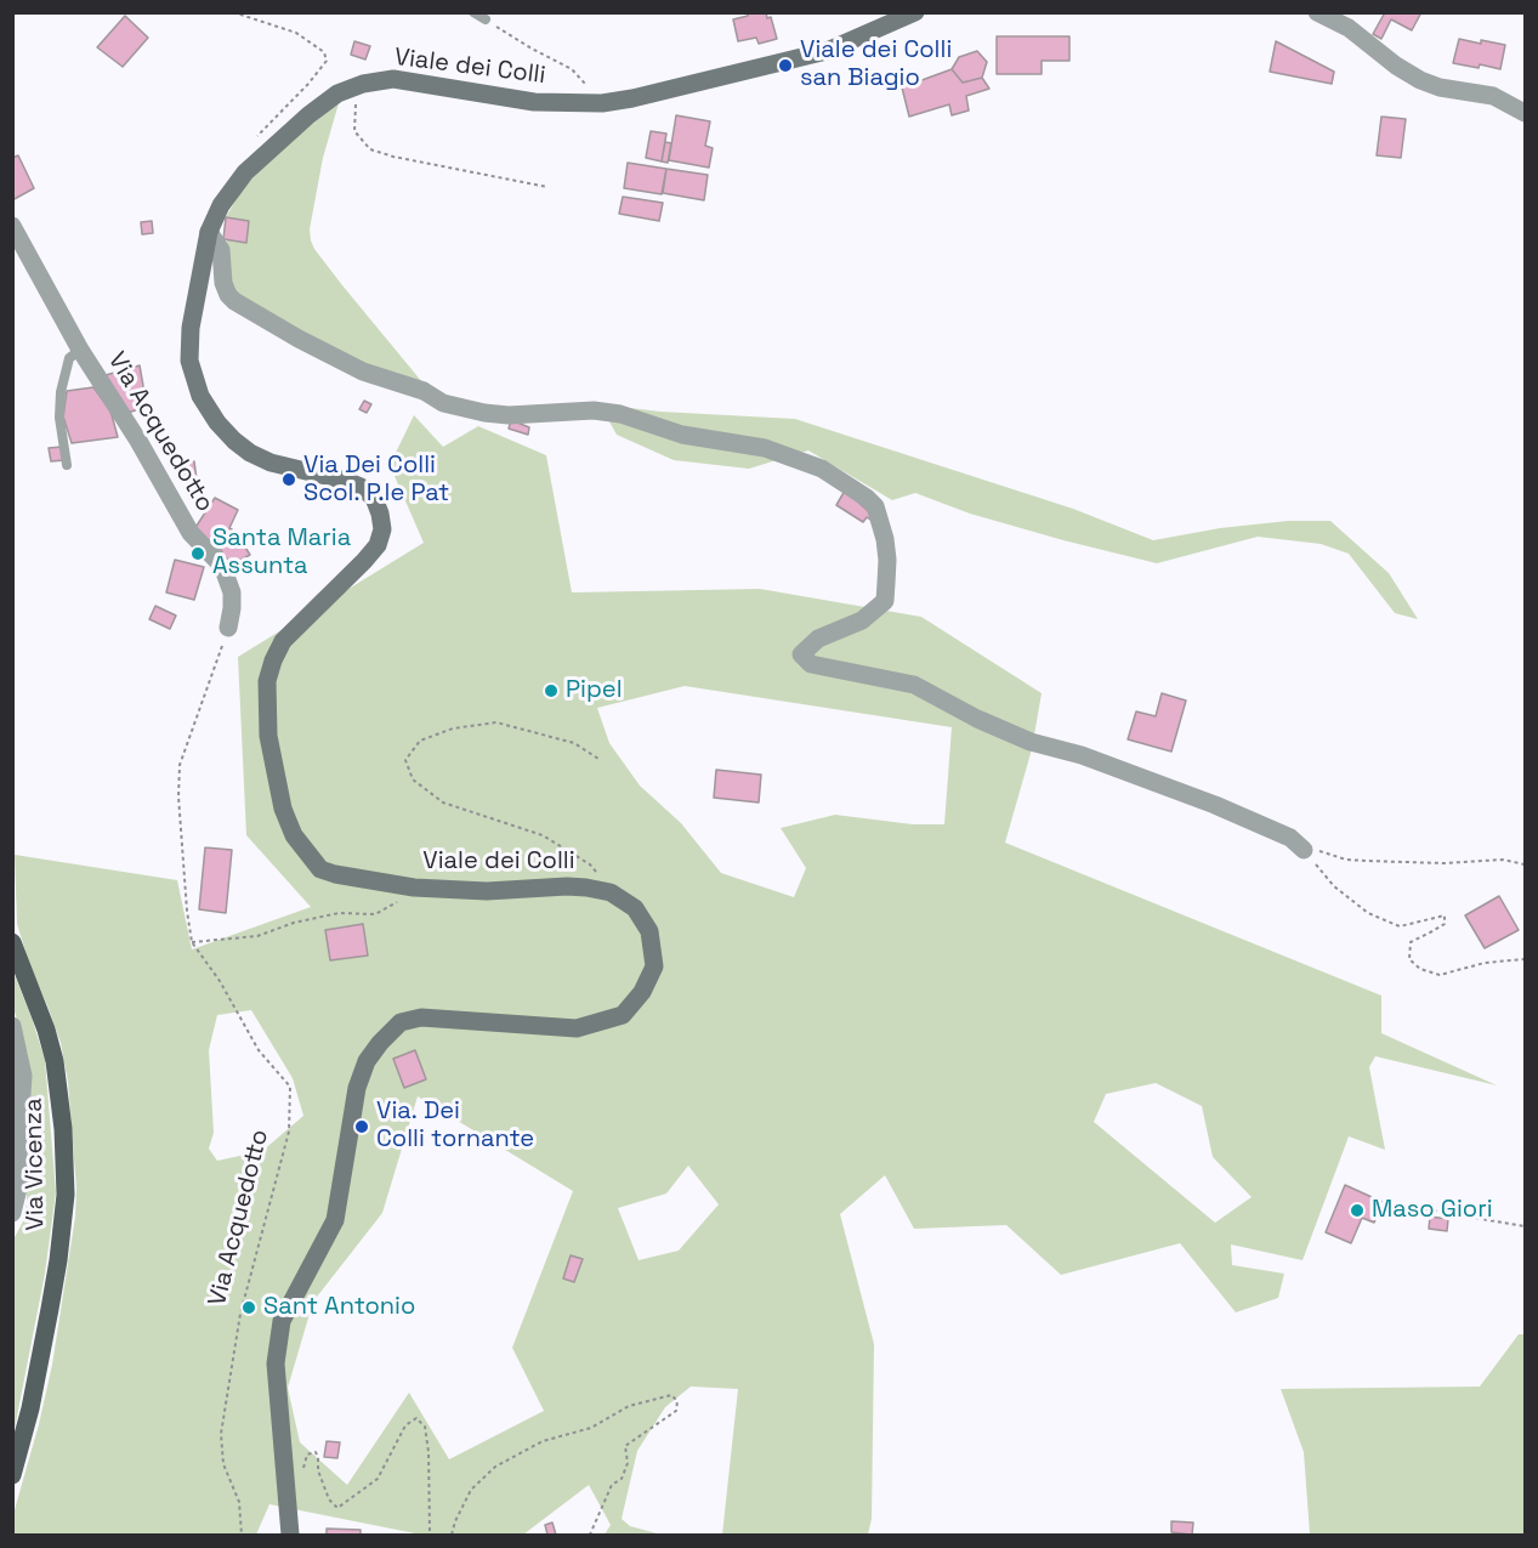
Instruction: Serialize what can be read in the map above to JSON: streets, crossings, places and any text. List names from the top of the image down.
{
  "streets": {
    "main road": ["Viale dei Colli", "Via Vicenza"],
    "street": ["Via Acquedotto"]
  },
  "places": [
    "Viale dei Colli san Biagio",
    "Via Dei Colli Scol. P.le Pat",
    "Santa Maria Assunta",
    "Pipel",
    "Via. Dei Colli tornante",
    "Maso Giori",
    "Sant Antonio"
  ]
}
